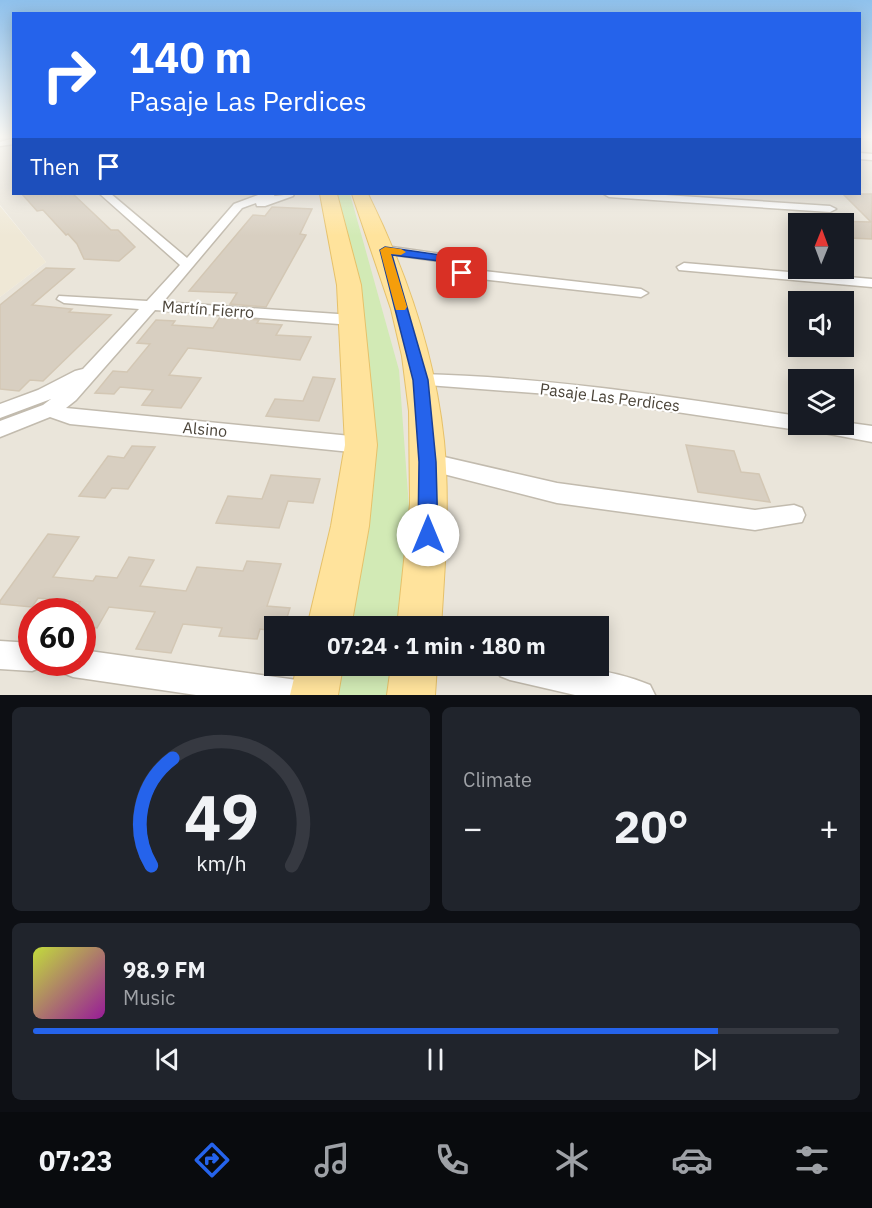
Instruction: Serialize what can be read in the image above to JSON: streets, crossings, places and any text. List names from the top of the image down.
{
  "streets": {
    "street": ["Martín Fierro", "Pasaje Las Perdices", "Alsino"]
  },
  "north": "top",
  "page": {
    "turn": ["140 m", "Pasaje Las Perdices"],
    "then": "Then",
    "limit": "60",
    "trip": "07:24 · 1 min · 180 m",
    "tile": "Climate",
    "heat": ["−", "20°", "+"],
    "song": ["98.9 FM", "Music"],
    "tabs": "07:23",
    "gauge": ["49", "km/h"]
  }
}
